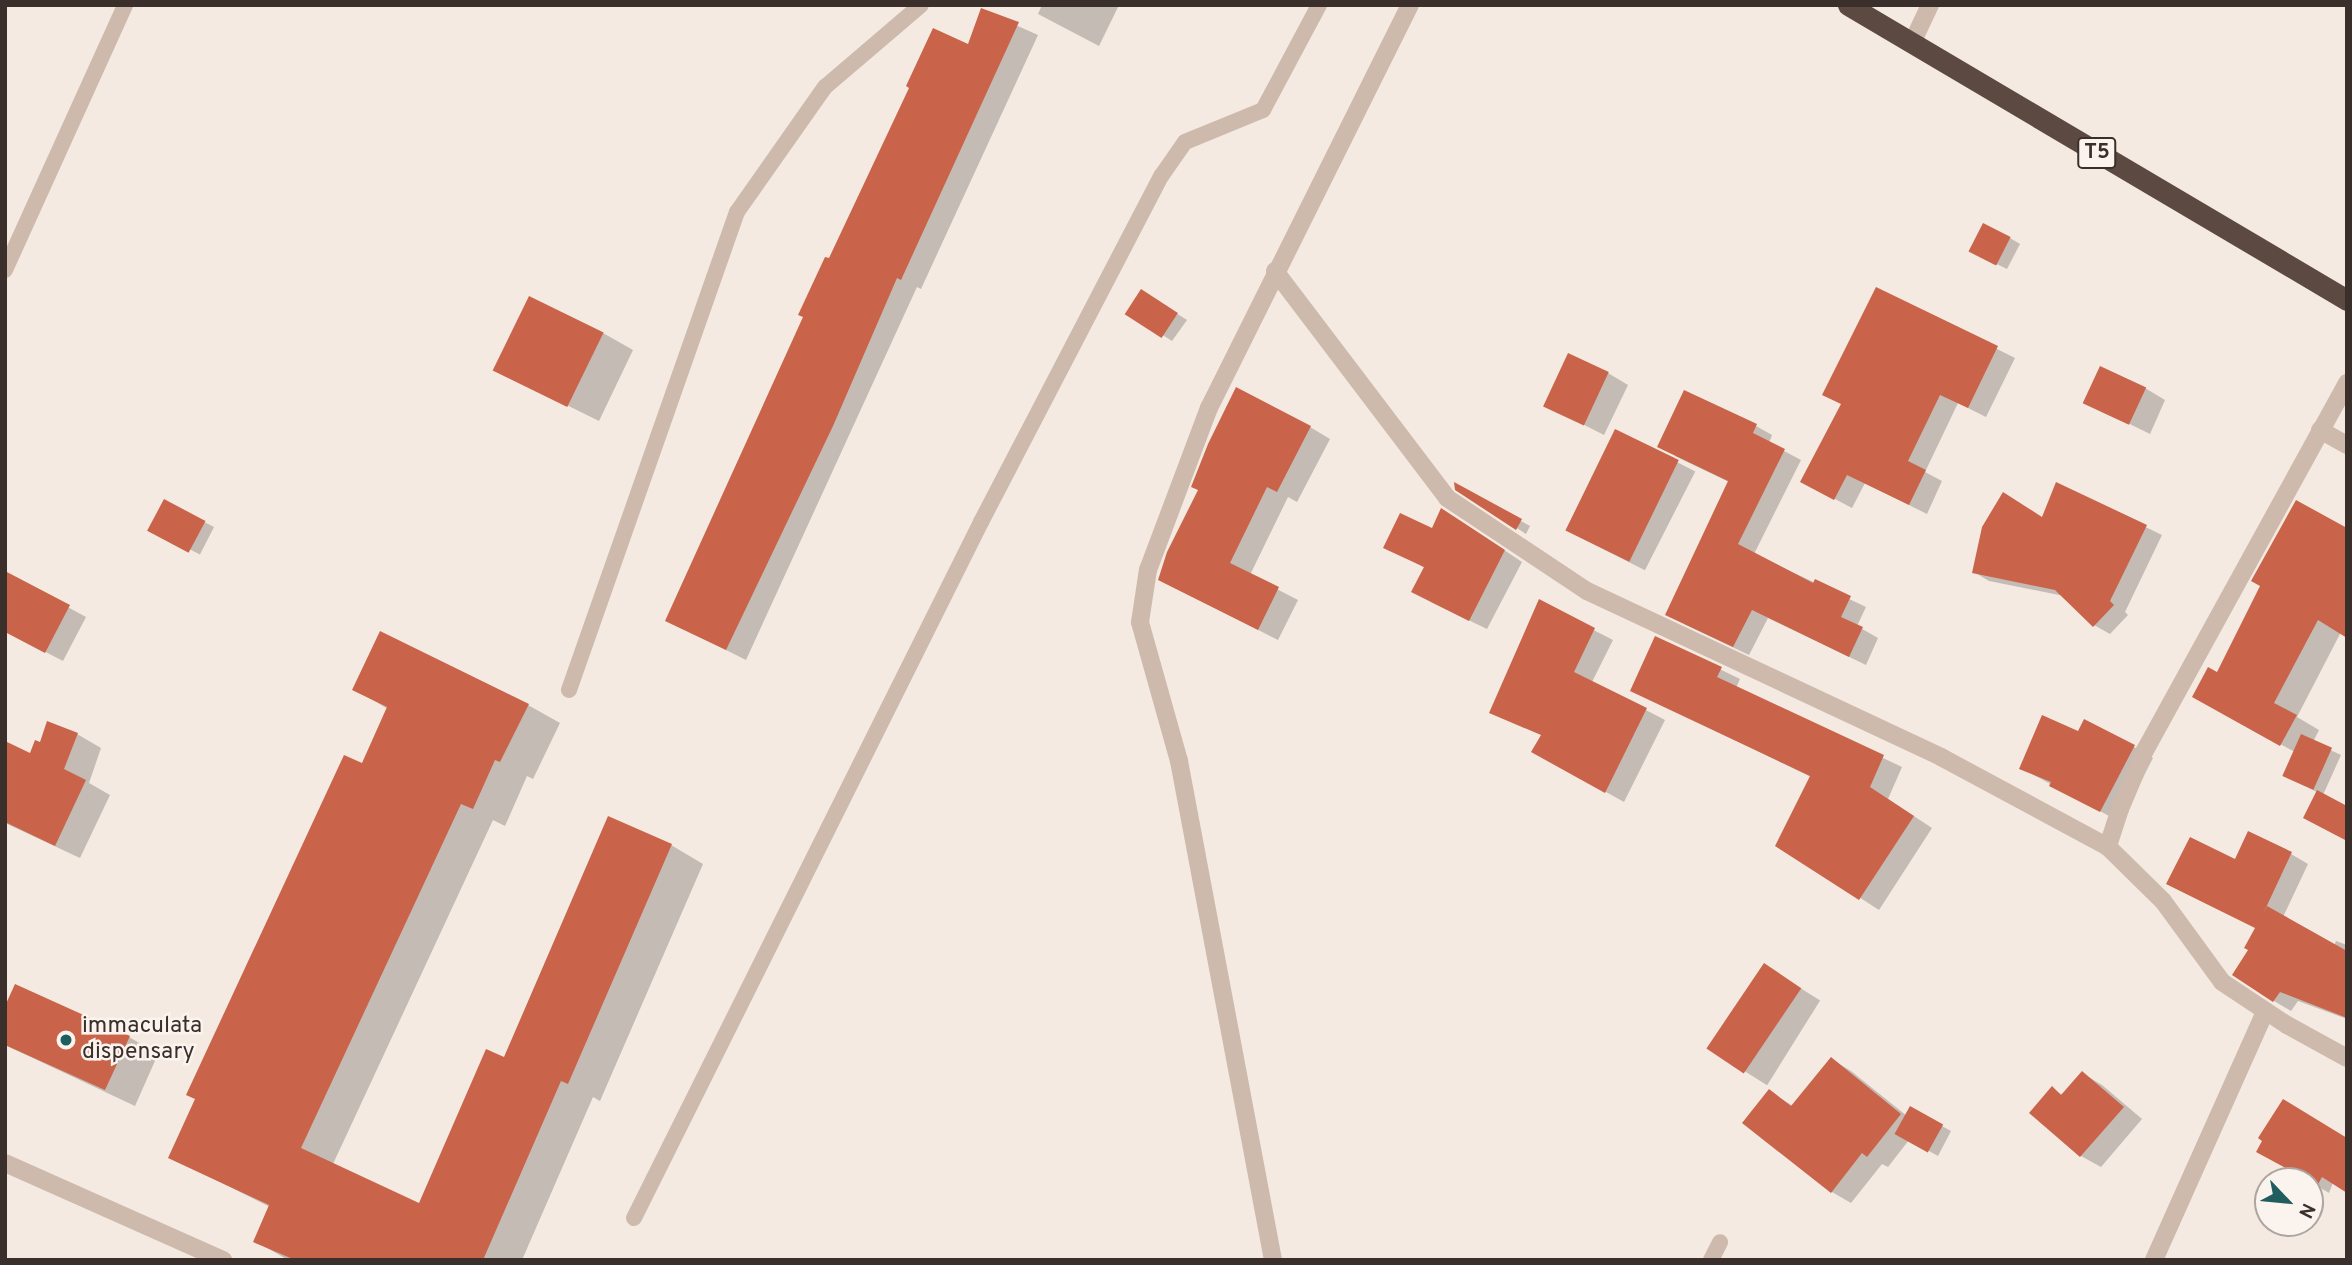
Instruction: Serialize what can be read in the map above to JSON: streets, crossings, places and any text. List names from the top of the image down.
{
  "streets": {
    "highway": ["T5"]
  },
  "places": ["immaculata dispensary"],
  "north": "bottom right"
}
